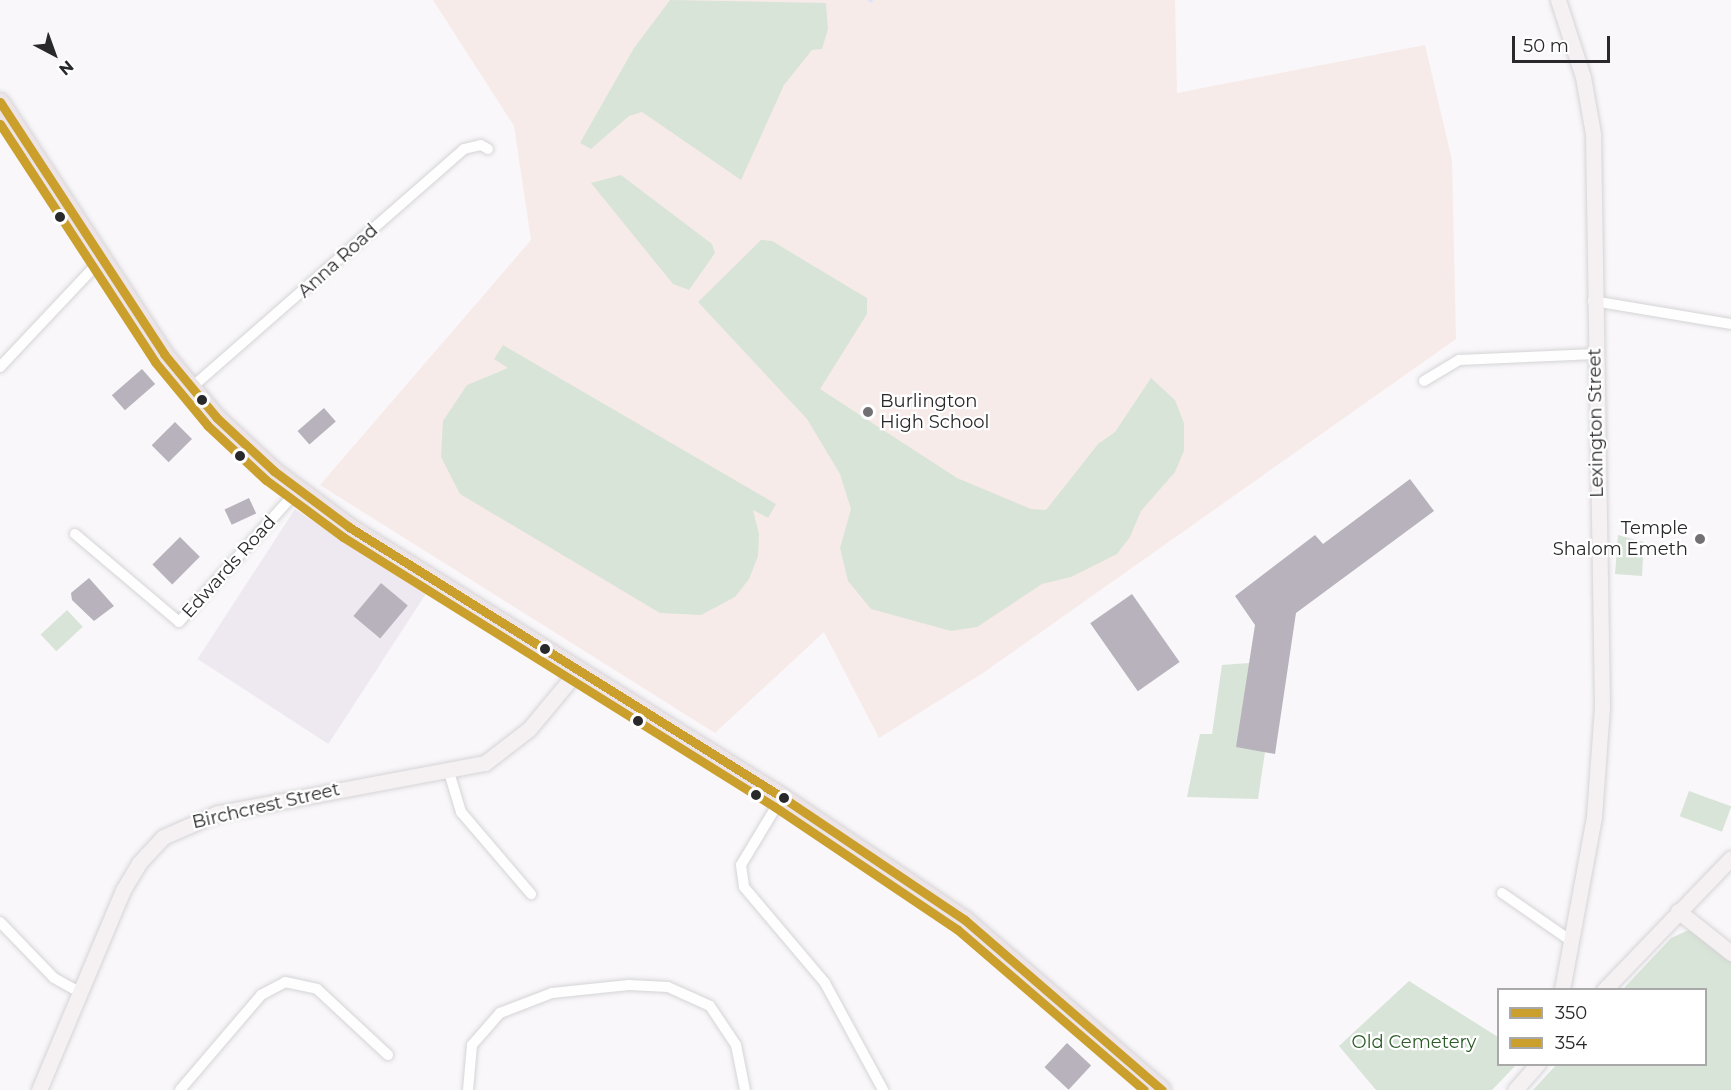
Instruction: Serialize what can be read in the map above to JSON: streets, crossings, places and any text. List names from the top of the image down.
{
  "streets": {
    "street": [
      "Anna Road",
      "Lexington Street",
      "Edwards Road",
      "Birchcrest Street"
    ]
  },
  "parks": ["Old Cemetery"],
  "places": ["Burlington High School", "Temple Shalom Emeth"],
  "lines": ["transit line 350", "transit line 354"],
  "legend": ["350", "354"],
  "scale_bar": "50 m",
  "north": "bottom right"
}
